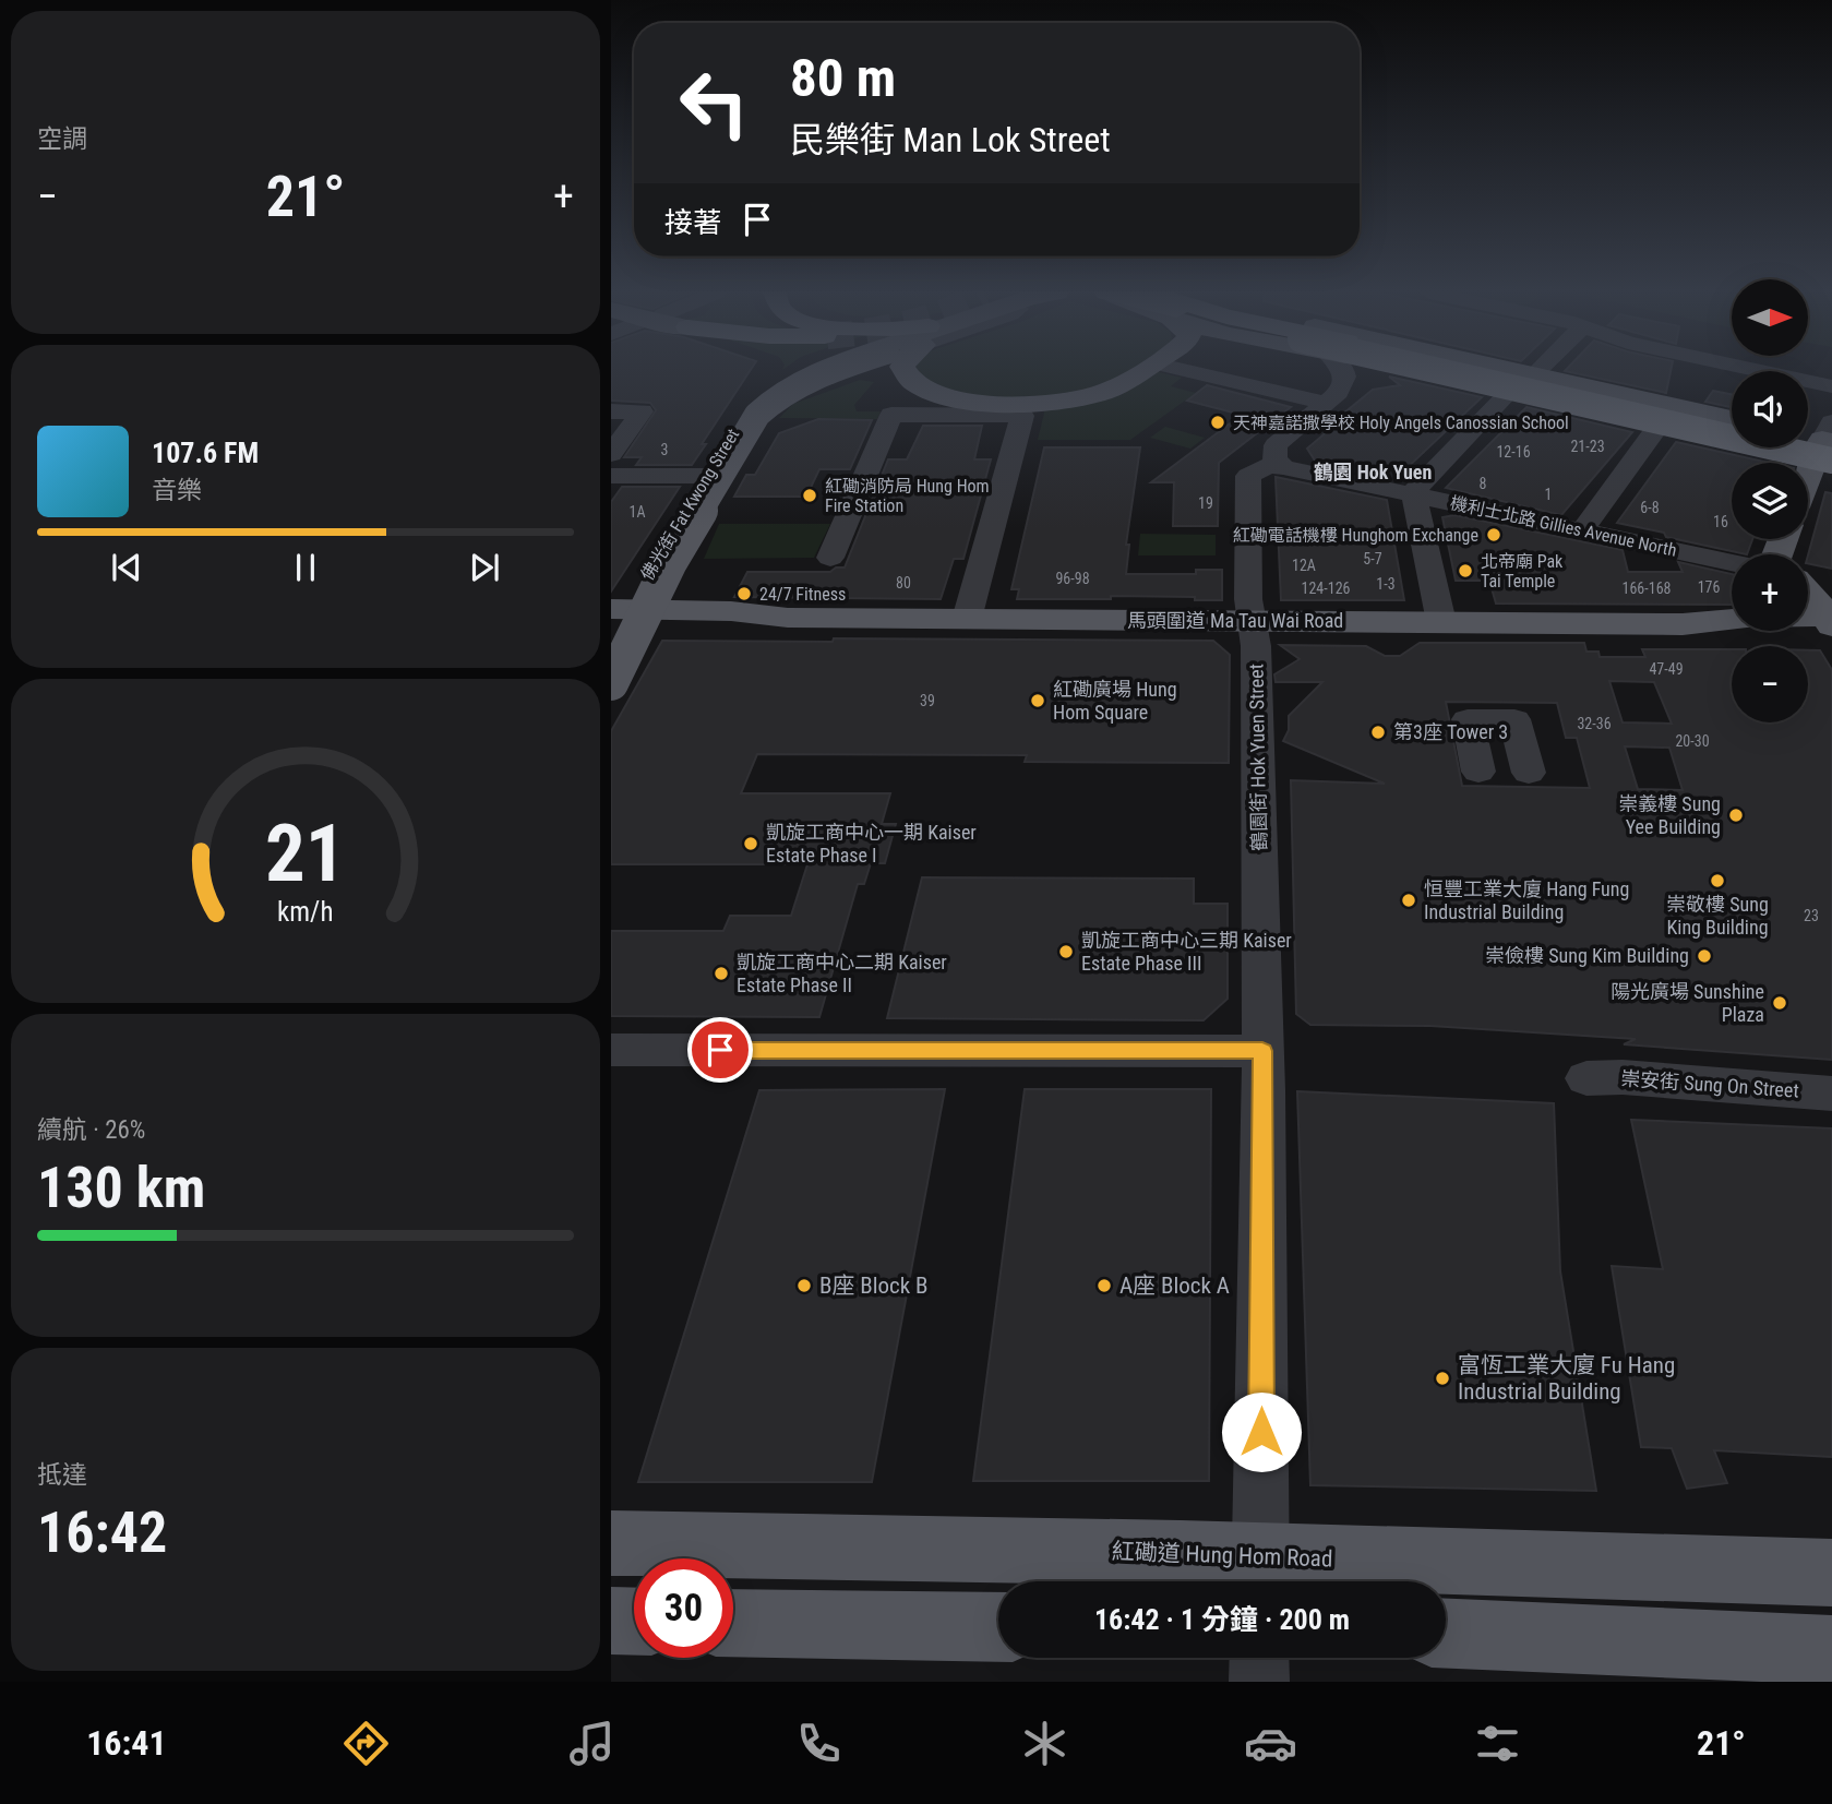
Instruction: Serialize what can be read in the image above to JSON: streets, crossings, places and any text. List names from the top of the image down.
{
  "streets": {
    "main road": ["馬頭圍道 Ma Tau Wai Road", "紅磡道 Hung Hom Road"],
    "street": [
      "佛光街 Fat Kwong Street",
      "機利士北路 Gillies Avenue North",
      "鶴園街 Hok Yuen Street",
      "崇安街 Sung On Street"
    ]
  },
  "crossings": [
    ["佛光街 Fat Kwong Street", "馬頭圍道 Ma Tau Wai Road"],
    ["機利士北路 Gillies Avenue North", "鶴園街 Hok Yuen Street"],
    ["馬頭圍道 Ma Tau Wai Road", "鶴園街 Hok Yuen Street"],
    ["鶴園街 Hok Yuen Street", "紅磡道 Hung Hom Road"]
  ],
  "districts": ["鶴園 Hok Yuen"],
  "places": [
    "天神嘉諾撒學校 Holy Angels Canossian School",
    "紅磡消防局 Hung Hom Fire Station",
    "紅磡電話機樓 Hunghom Exchange",
    "北帝廟 Pak Tai Temple",
    "24/7 Fitness",
    "紅磡廣場 Hung Hom Square",
    "第3座 Tower 3",
    "崇義樓 Sung Yee Building",
    "凱旋工商中心一期 Kaiser Estate Phase I",
    "崇敬樓 Sung King Building",
    "恒豐工業大廈 Hang Fung Industrial Building",
    "凱旋工商中心三期 Kaiser Estate Phase III",
    "崇儉樓 Sung Kim Building",
    "凱旋工商中心二期 Kaiser Estate Phase II",
    "陽光廣場 Sunshine Plaza",
    "B座 Block B",
    "A座 Block A",
    "富恆工業大廈 Fu Hang Industrial Building"
  ],
  "house_numbers": [
    "21-23",
    "3",
    "12-16",
    "8",
    "1",
    "19",
    "6-8",
    "1A",
    "16",
    "5-7",
    "12A",
    "96-98",
    "80",
    "1-3",
    "176",
    "124-126",
    "166-168",
    "47-49",
    "39",
    "32-36",
    "20-30",
    "23"
  ],
  "north": "right",
  "page": {
    "tile": [
      "空調",
      ["續航 · 26%", "130 km"],
      ["抵達", "16:42"]
    ],
    "turn": ["80 m", "民樂街 Man Lok Street"],
    "heat": ["−", "21°", "+"],
    "then": "接著",
    "map_buttons": ["+", "−"],
    "song": ["107.6 FM", "音樂"],
    "limit": "30",
    "trip": "16:42 · 1 分鐘 · 200 m",
    "tabs": ["16:41", "21°"],
    "gauge": ["21", "km/h"]
  }
}
